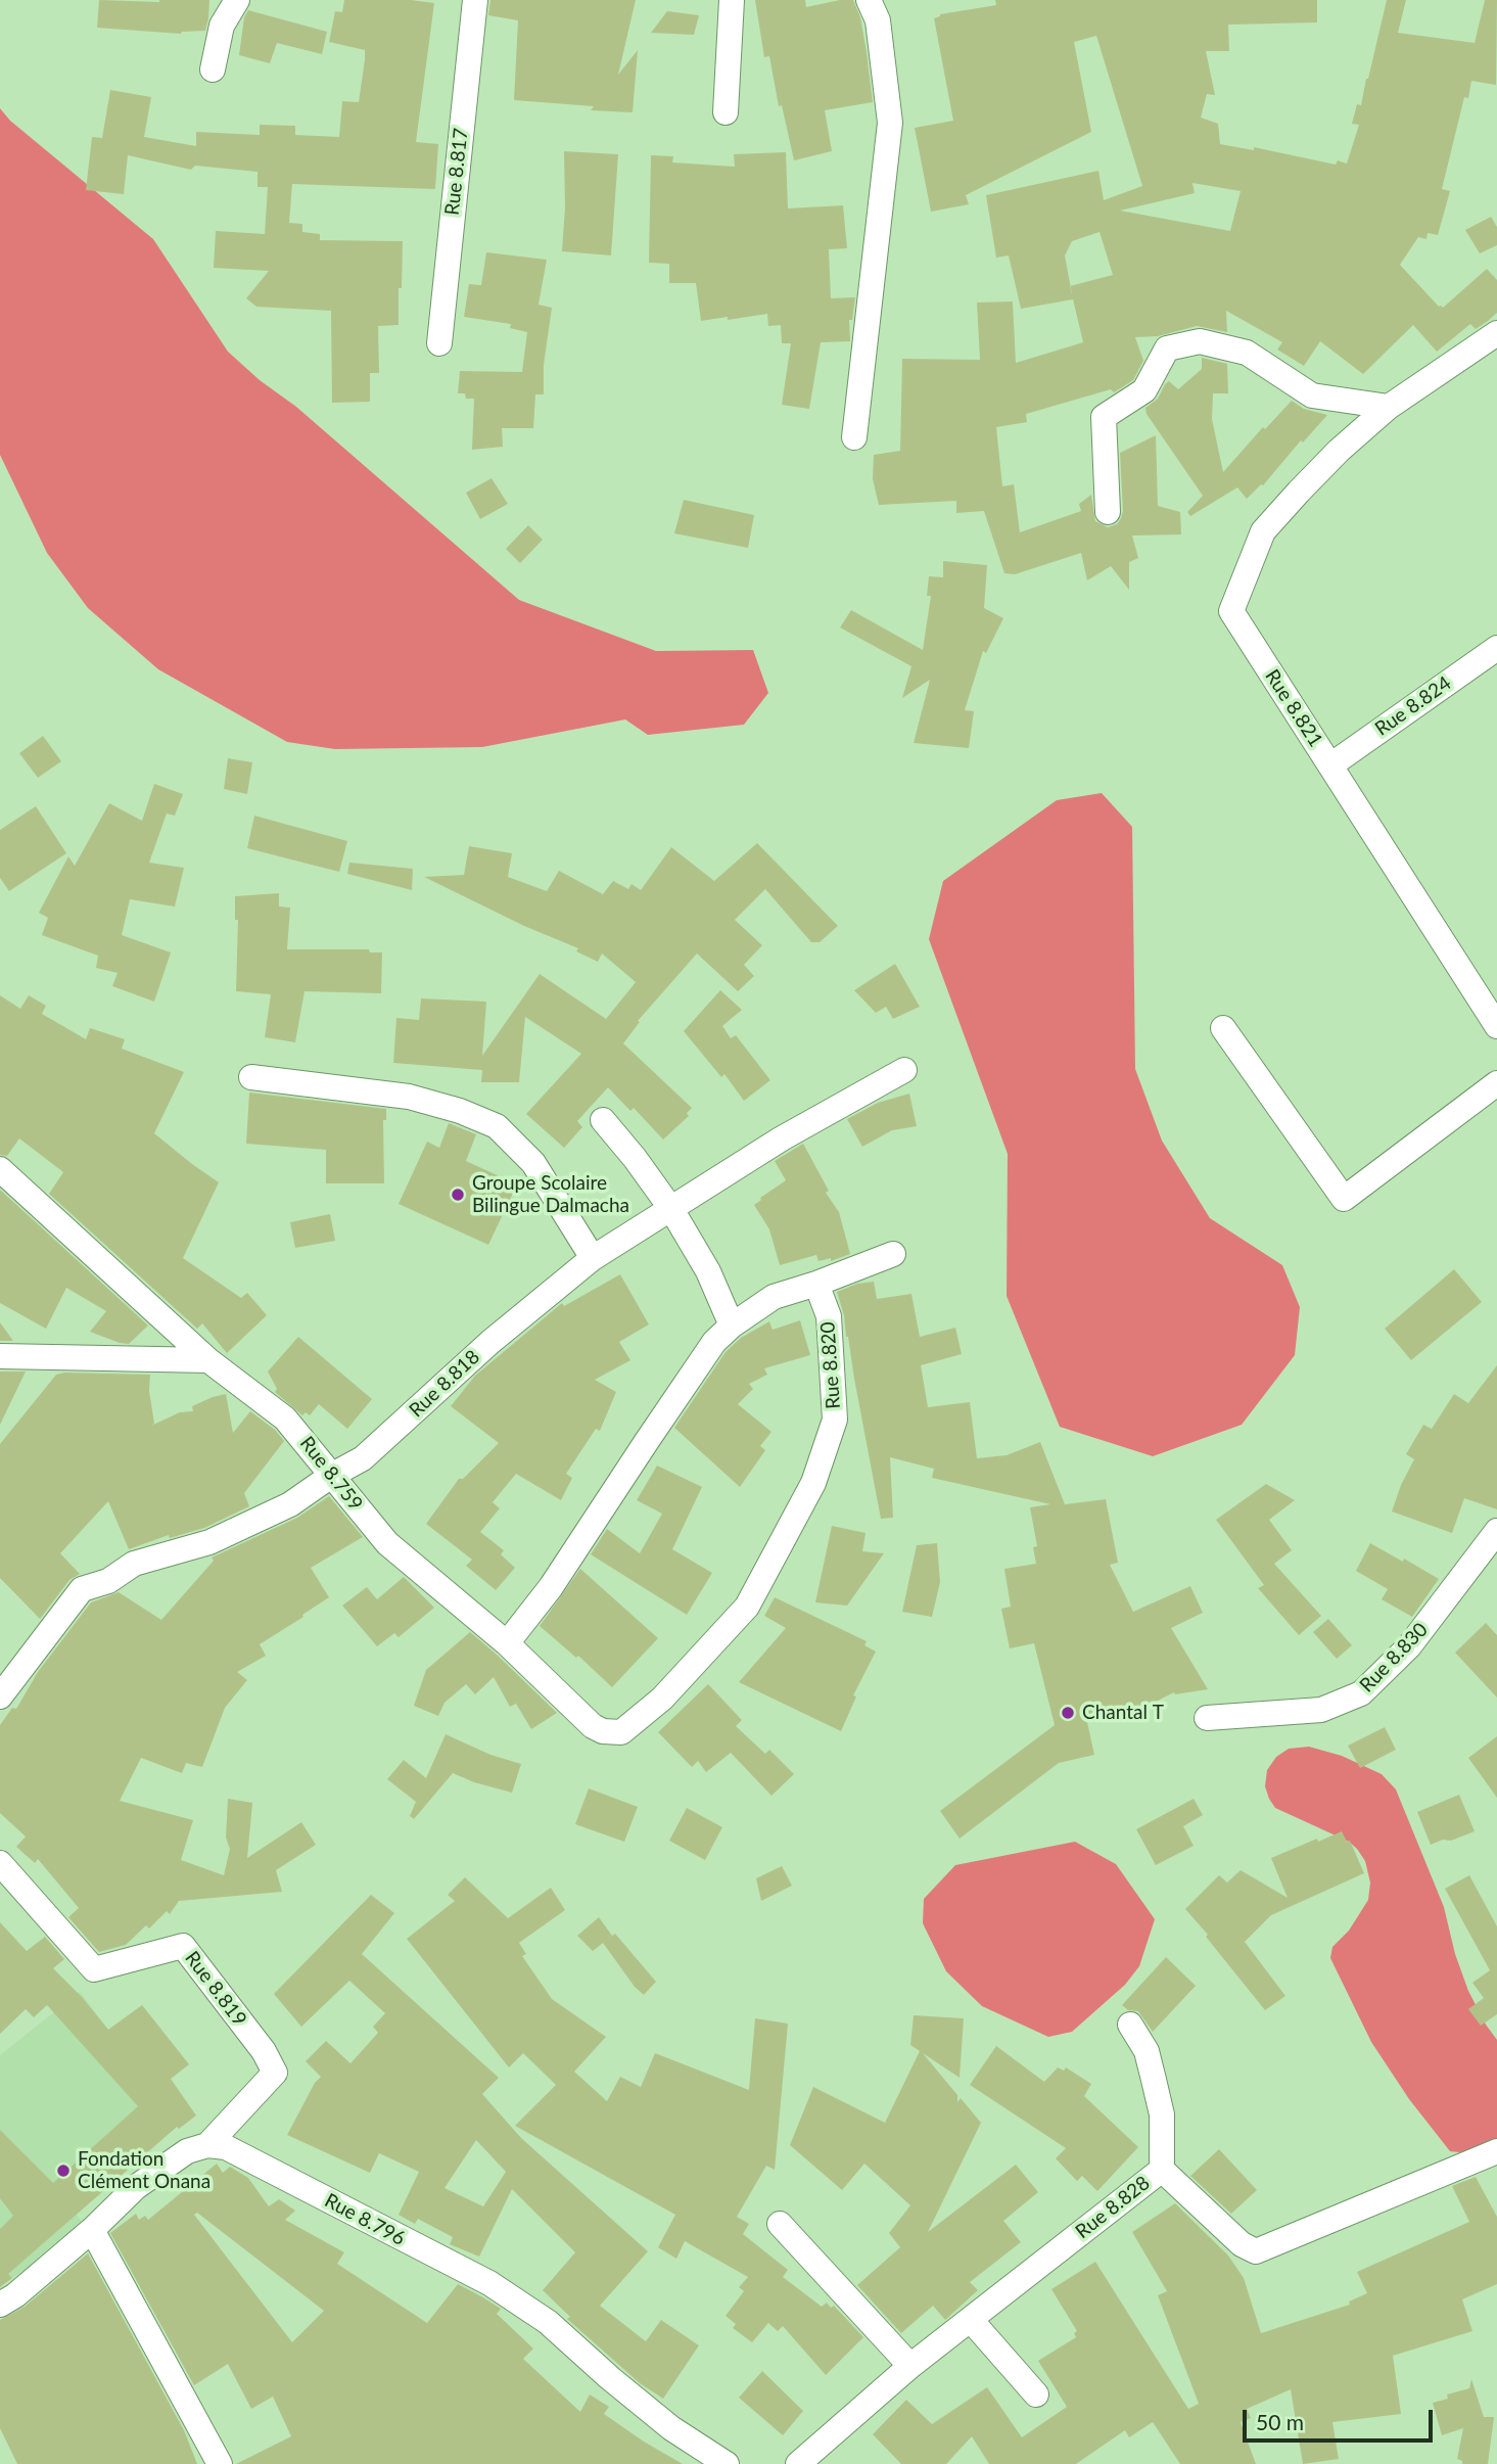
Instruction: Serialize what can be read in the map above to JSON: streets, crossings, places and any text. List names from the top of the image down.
{
  "streets": {
    "street": [
      "Rue 8.817",
      "Rue 8.824",
      "Rue 8.821",
      "Rue 8.820",
      "Rue 8.818",
      "Rue 8.759",
      "Rue 8.830",
      "Rue 8.819",
      "Rue 8.828",
      "Rue 8.796"
    ]
  },
  "crossings": [
    ["Rue 8.824", "Rue 8.821"],
    ["Rue 8.820", "Rue 8.759"],
    ["Rue 8.818", "Rue 8.759"],
    ["Rue 8.819", "Rue 8.796"]
  ],
  "places": ["Groupe Scolaire Bilingue Dalmacha", "Chantal T", "Fondation Clément Onana"],
  "scale_bar": "50 m"
}
